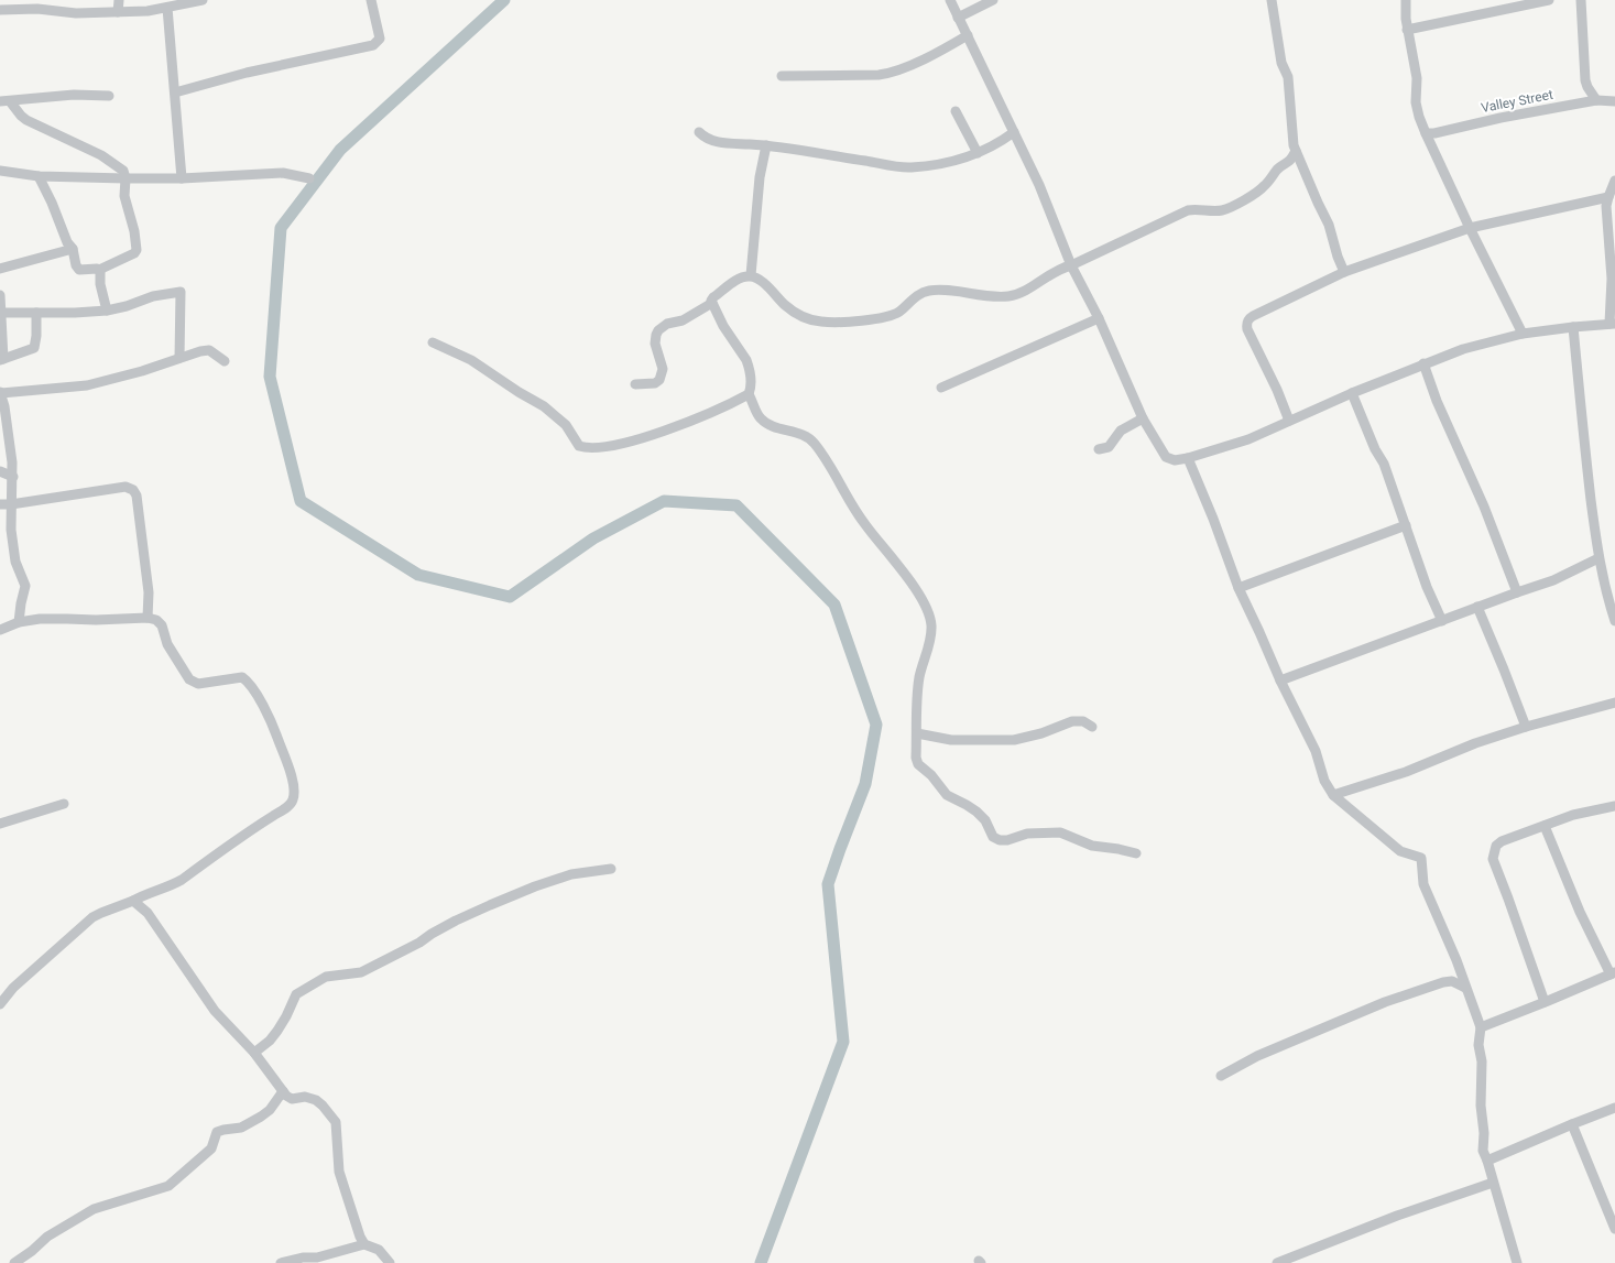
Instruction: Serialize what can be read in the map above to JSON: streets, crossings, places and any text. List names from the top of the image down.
{
  "streets": {
    "street": ["Valley Street"]
  }
}
